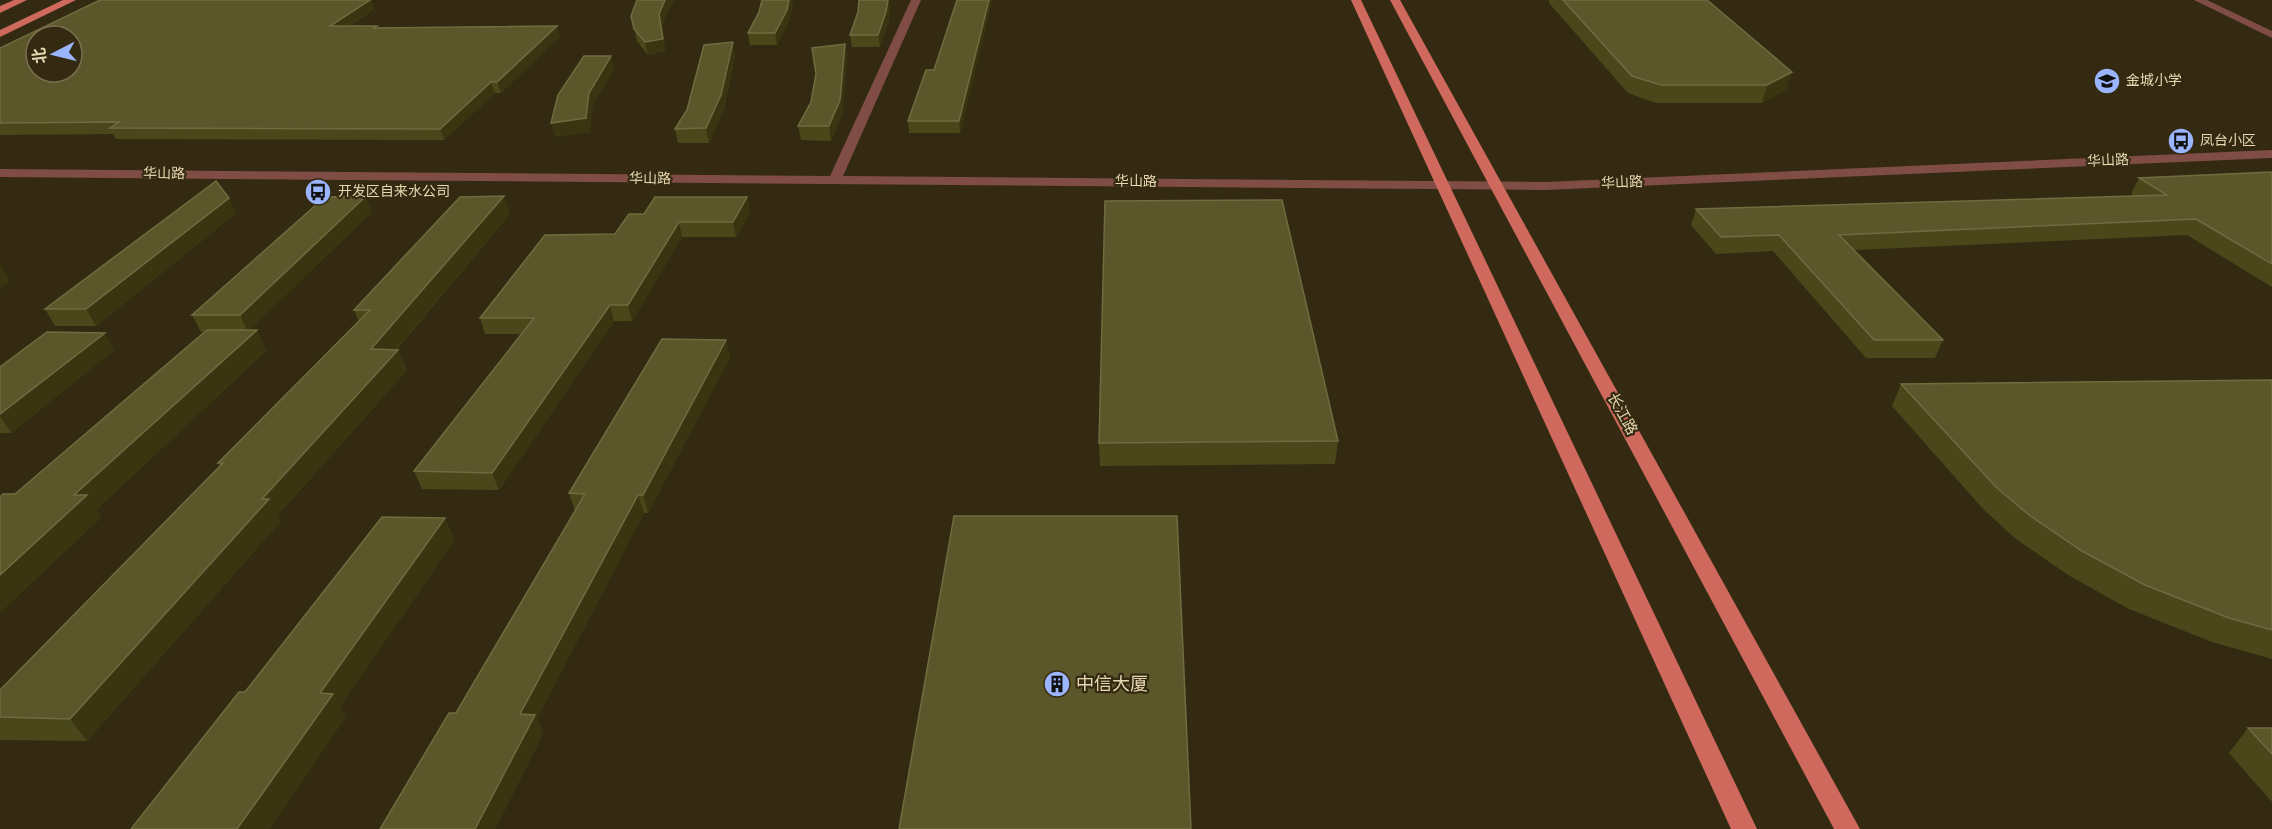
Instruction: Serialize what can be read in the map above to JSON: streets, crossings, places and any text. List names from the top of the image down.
{
  "streets": {
    "main road": ["长江路"],
    "street": ["华山路"]
  },
  "crossings": [
    ["华山路", "长江路"]
  ],
  "places": {
    "school or university": ["金城小学"],
    "bus stop": ["凤台小区", "开发区自来水公司"],
    "building": ["中信大厦"]
  },
  "north": "left"
}
